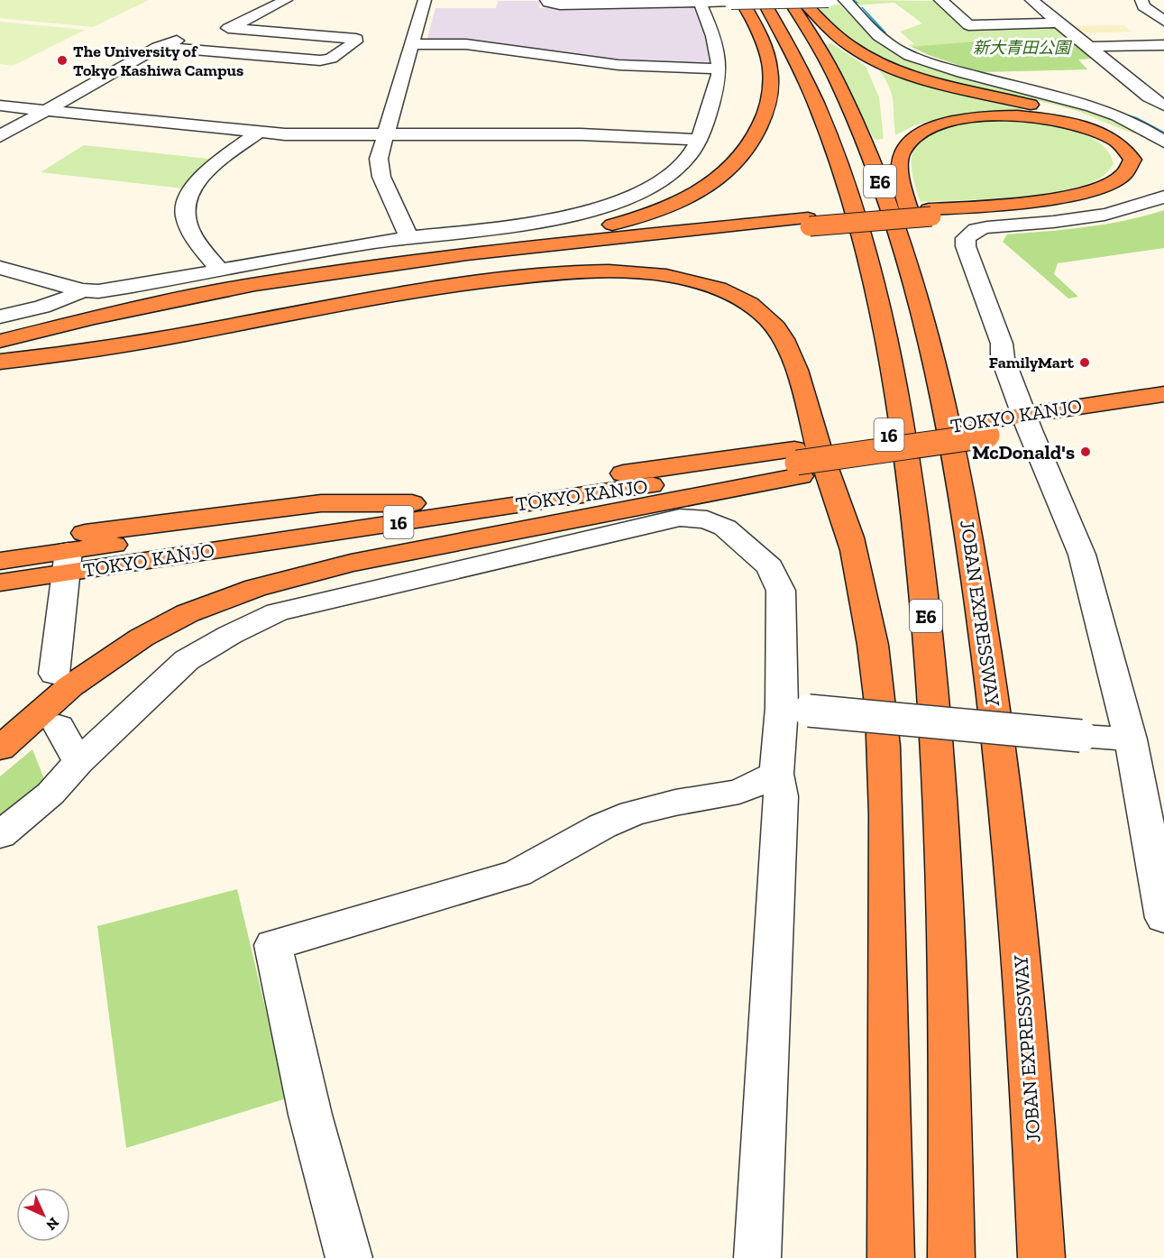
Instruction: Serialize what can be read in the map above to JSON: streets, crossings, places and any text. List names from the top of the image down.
{
  "streets": {
    "highway": [
      "E6",
      "TOKYO KANJO",
      "16",
      "JOBAN EXPRESSWAY"
    ]
  },
  "parks": ["新大青田公園"],
  "places": ["The University of Tokyo Kashiwa Campus", "FamilyMart", "McDonald's"],
  "north": "bottom right"
}
